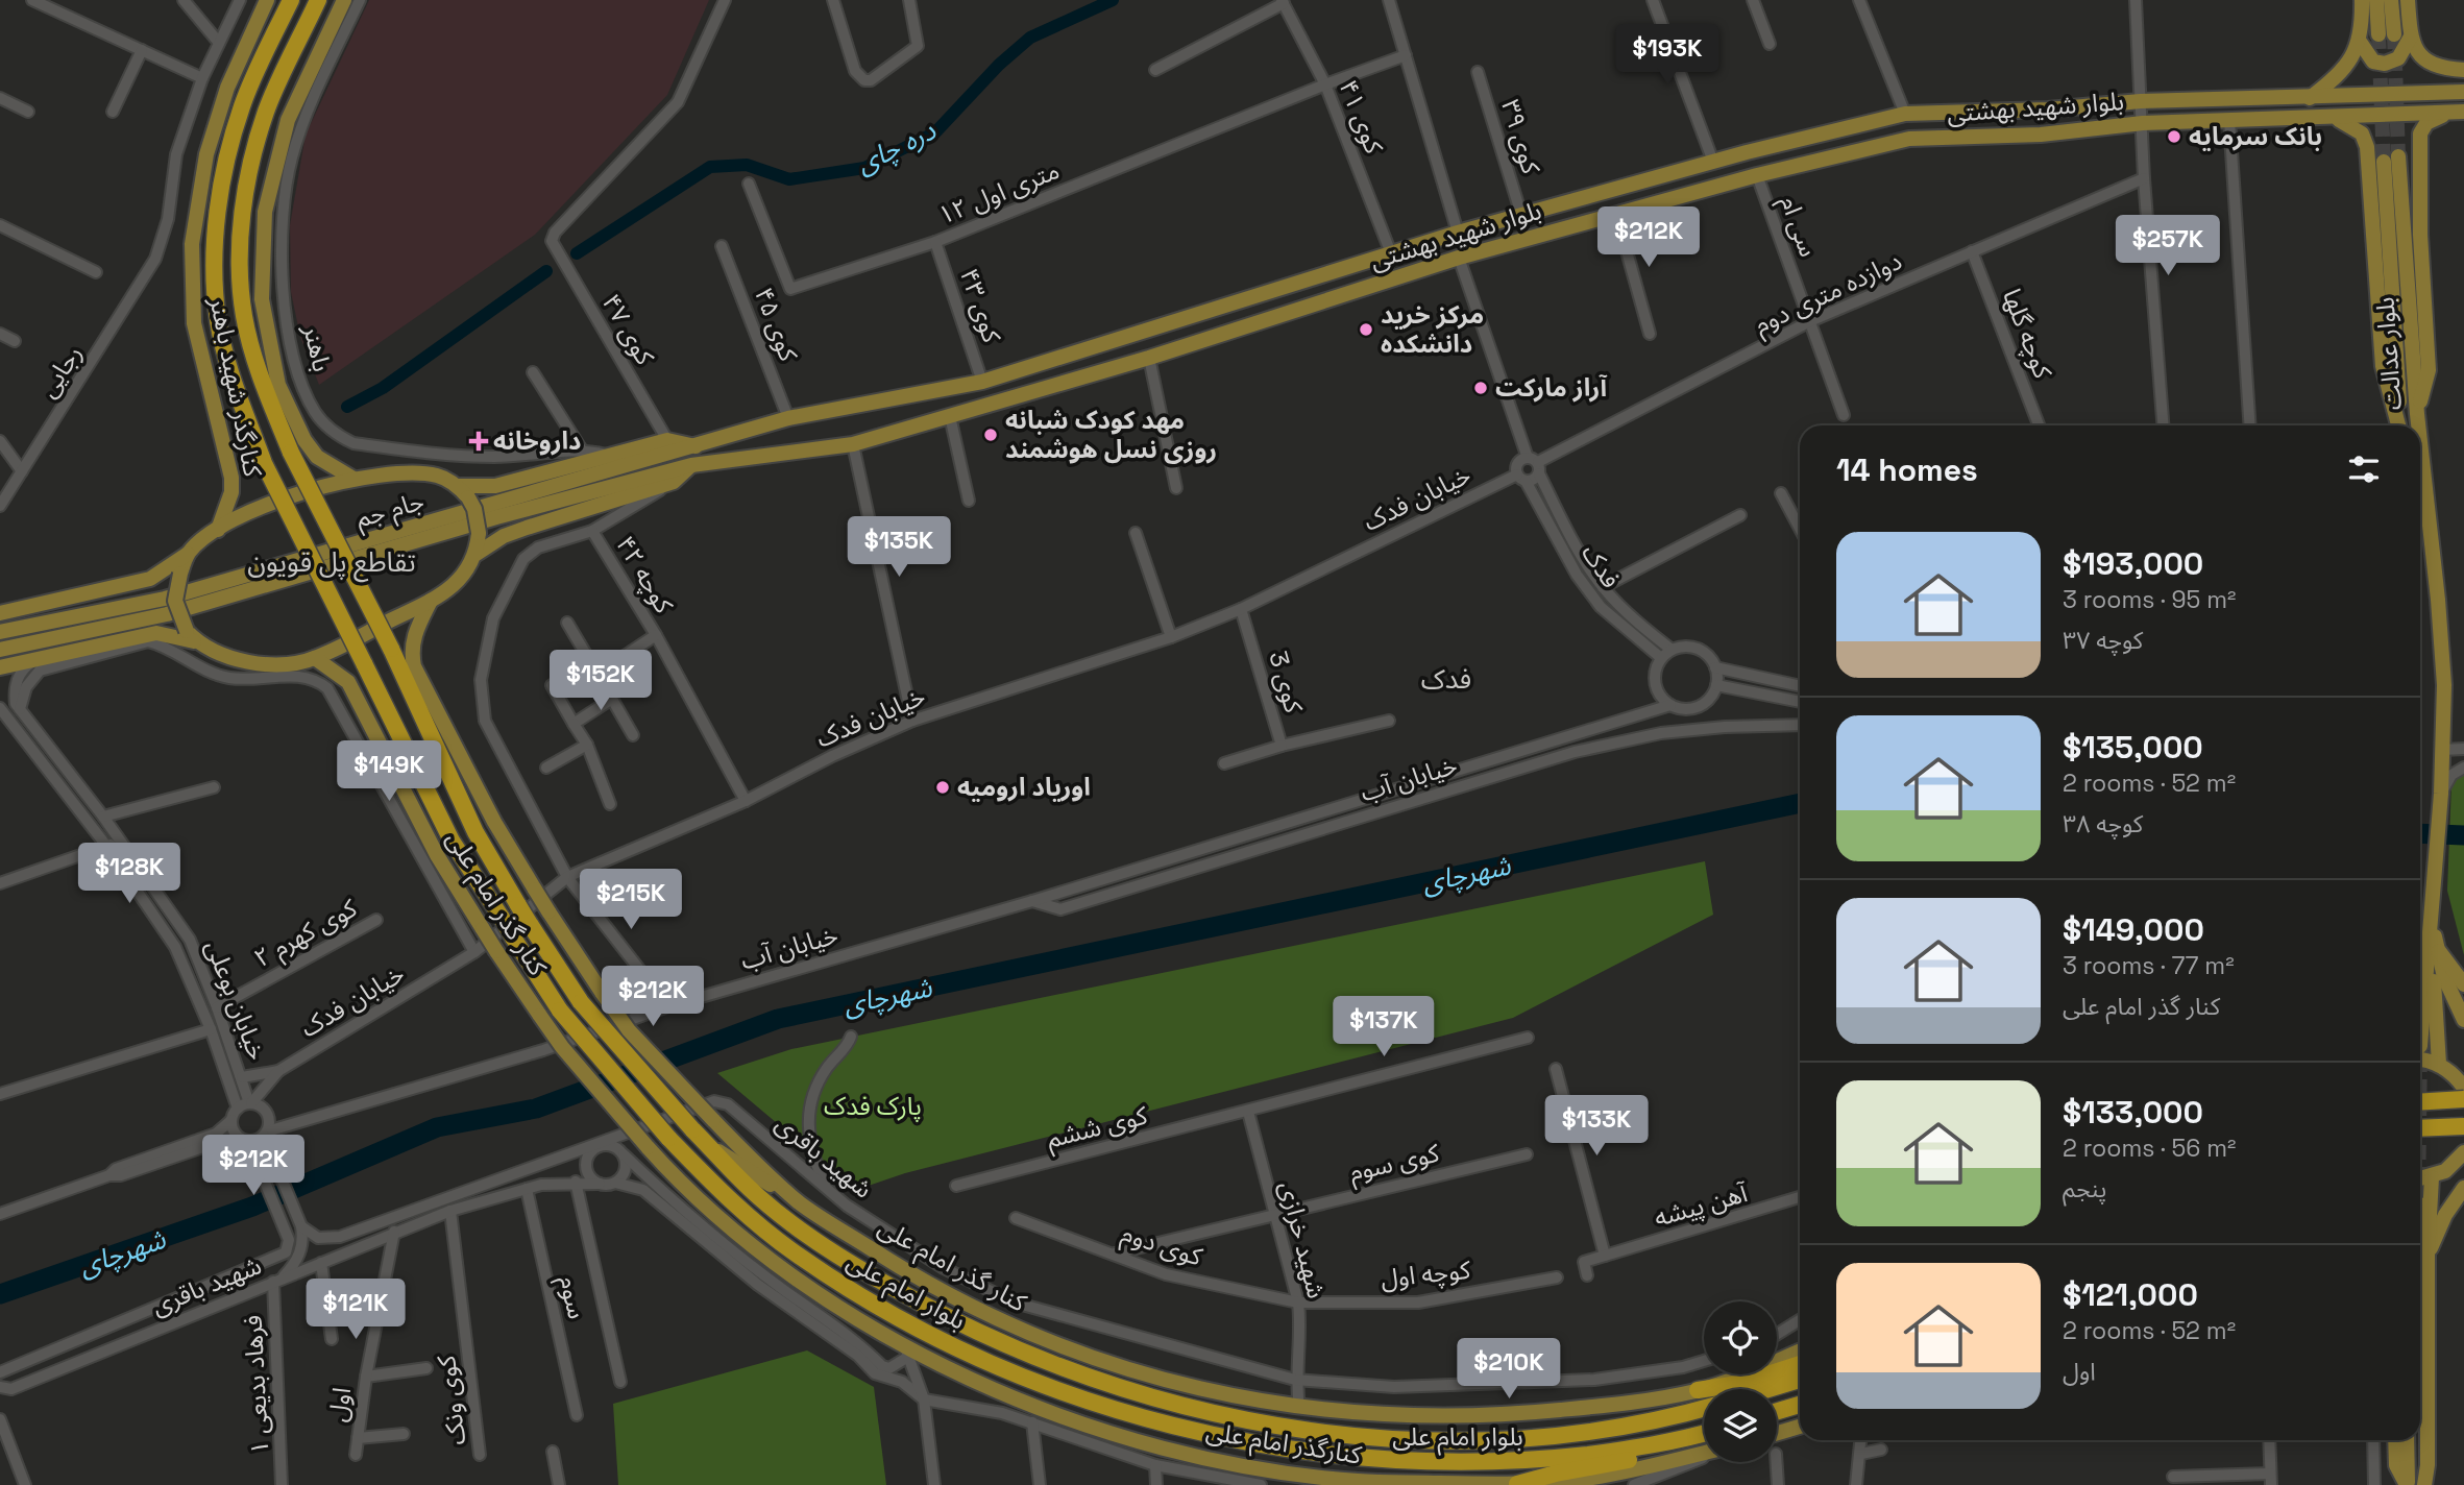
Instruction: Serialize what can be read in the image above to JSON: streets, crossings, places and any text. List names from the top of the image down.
{
  "streets": {
    "highway": ["بلوار امام علی"],
    "main road": [
      "بلوار شهید بهشتی",
      "بلوار عدالت",
      "کنارگذر شهید باهنر",
      "جام جم",
      "کنار گذر امام علی",
      "کنارگذر امام علی"
    ],
    "street": [
      "کوی ۴۱",
      "کوی ۳۹",
      "۱۲ متری اول",
      "سی ام",
      "دوازده متری دوم",
      "کوی ۴۳",
      "کوی ۴۵",
      "کوی ۴۷",
      "کوچه گلها",
      "باهنر",
      "رجایی",
      "خیابان فدک",
      "فدک",
      "کوچه ۴۲",
      "کوی 3",
      "خیابان آب",
      "کوی کهرم ۲",
      "خیابان بوعلی",
      "کوی ششم",
      "شهید باقری",
      "کوی سوم",
      "آهن پیشه",
      "شهید خرازی",
      "کوی دوم",
      "کوچه اول",
      "سوم",
      "فرهاد بدیعی ۱",
      "کوی ونک",
      "اول"
    ]
  },
  "crossings": [
    ["بلوار شهید بهشتی", "کوی ۴۱"],
    ["بلوار شهید بهشتی", "کوی ۳۹"],
    ["بلوار شهید بهشتی", "سی ام"],
    ["بلوار شهید بهشتی", "کوی ۴۳"],
    ["بلوار شهید بهشتی", "کوی ۴۵"],
    ["بلوار شهید بهشتی", "جام جم"],
    ["بلوار شهید بهشتی", "فدک"],
    ["کوی ۴۱", "۱۲ متری اول"],
    ["۱۲ متری اول", "کوی ۴۳"],
    ["سی ام", "دوازده متری دوم"],
    ["دوازده متری دوم", "کوچه گلها"],
    ["دوازده متری دوم", "خیابان فدک"],
    ["دوازده متری دوم", "فدک"],
    ["کوی ۴۵", "جام جم"],
    ["خیابان فدک", "فدک"],
    ["خیابان فدک", "کوچه ۴۲"],
    ["خیابان فدک", "کوی 3"],
    ["خیابان فدک", "خیابان آب"],
    ["خیابان فدک", "خیابان بوعلی"],
    ["خیابان فدک", "شهید باقری"],
    ["فدک", "خیابان آب"],
    ["خیابان آب", "خیابان بوعلی"],
    ["خیابان آب", "شهید باقری"],
    ["کنار گذر امام علی", "کنارگذر امام علی"],
    ["کوی کهرم ۲", "خیابان بوعلی"],
    ["خیابان بوعلی", "شهید باقری"],
    ["کوی ششم", "شهید خرازی"],
    ["شهید باقری", "شهید خرازی"],
    ["شهید باقری", "سوم"],
    ["شهید باقری", "فرهاد بدیعی ۱"],
    ["شهید باقری", "کوی ونک"],
    ["شهید باقری", "اول"],
    ["کوی سوم", "شهید خرازی"],
    ["کوی سوم", "کوی دوم"],
    ["شهید خرازی", "کوی دوم"],
    ["شهید خرازی", "کوچه اول"],
    ["کوی دوم", "کوچه اول"]
  ],
  "districts": ["تقاطع پل قویون", "فدک"],
  "water": ["دره چای", "شهرچای"],
  "parks": ["پارک فدک"],
  "places": {
    "other": [
      "بانک سرمایه",
      "مرکز خرید دانشکده",
      "آراز مارکت",
      "مهد کودک شبانه روزی نسل هوشمند",
      "اوریاد ارومیه"
    ],
    "health": ["داروخانه"]
  },
  "page": {
    "price": [
      "$193K",
      "$212K",
      "$257K",
      "$135K",
      "$152K",
      "$149K",
      "$128K",
      "$215K",
      "$212K",
      "$137K",
      "$133K",
      "$212K",
      "$121K",
      "$210K"
    ],
    "heading": "14 homes",
    "list": [
      {
        "name": "$193,000",
        "note": "3 rooms · 95 m² · کوچه ۳۷"
      },
      {
        "name": "$135,000",
        "note": "2 rooms · 52 m² · کوچه ۳۸"
      },
      {
        "name": "$149,000",
        "note": "3 rooms · 77 m² · کنار گذر امام علی"
      },
      {
        "name": "$133,000",
        "note": "2 rooms · 56 m² · پنجم"
      },
      {
        "name": "$121,000",
        "note": "2 rooms · 52 m² · اول"
      }
    ]
  }
}
